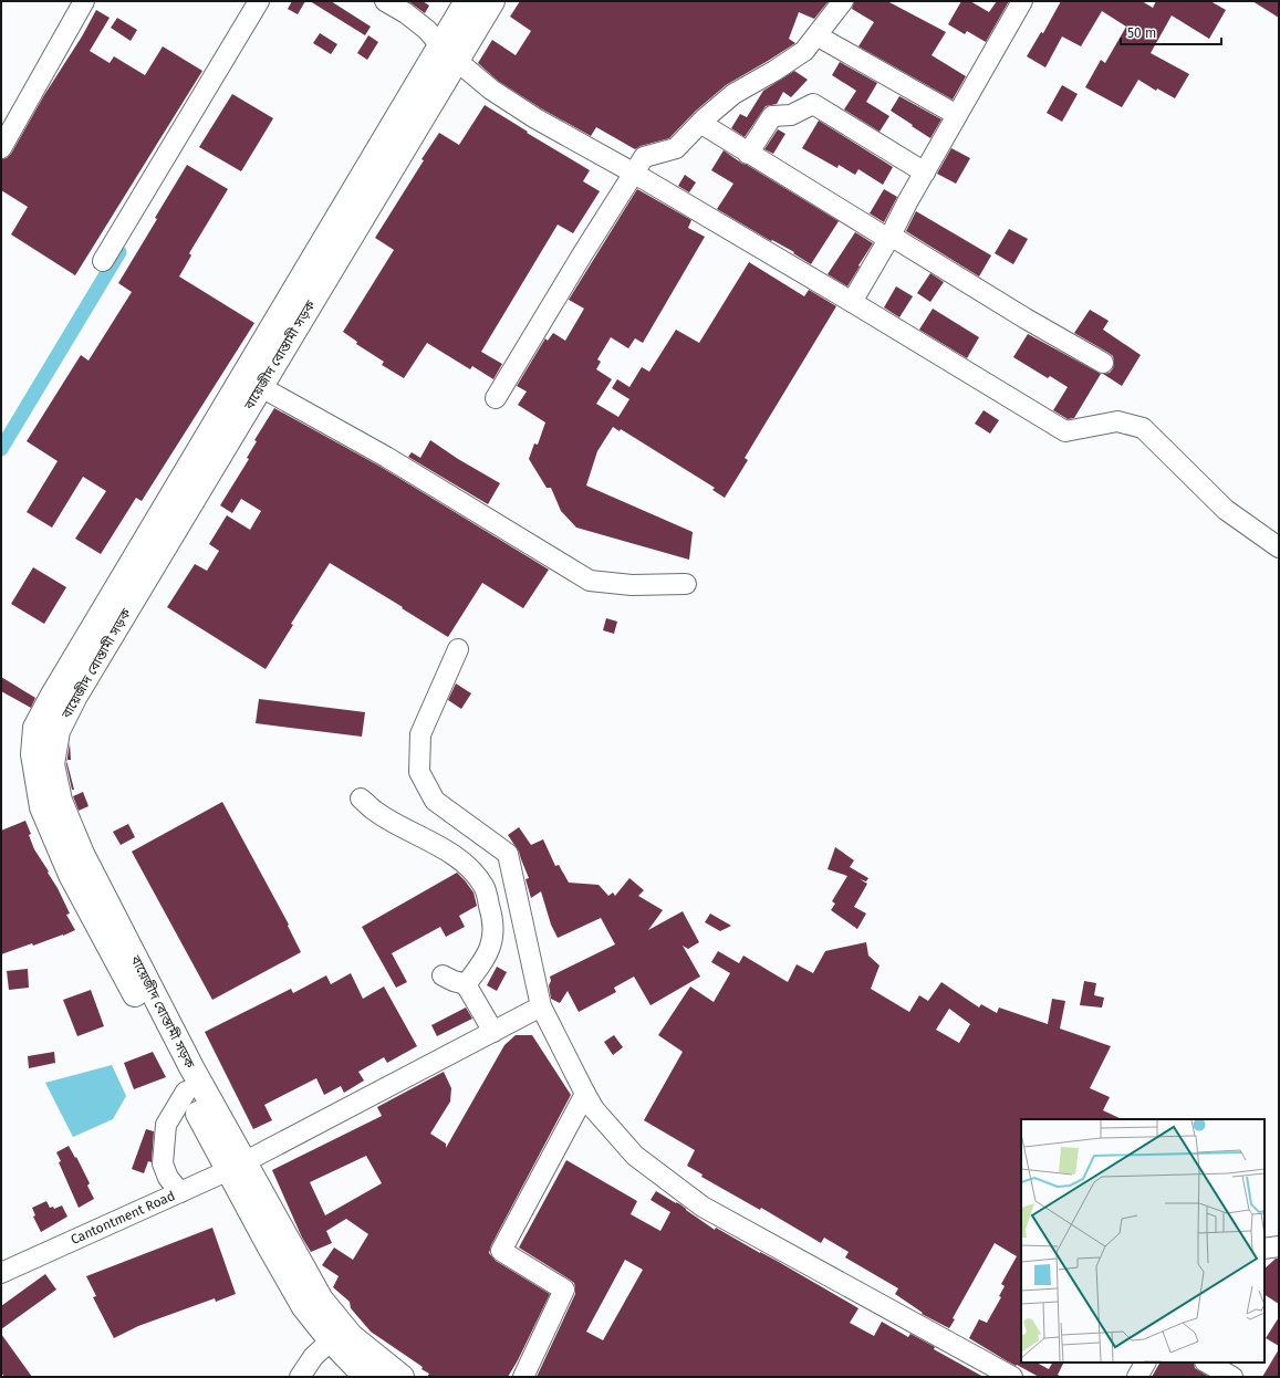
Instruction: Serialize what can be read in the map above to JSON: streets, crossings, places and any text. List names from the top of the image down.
{
  "streets": {
    "main road": ["বায়েজীদ বোস্তামী সড়ক"],
    "street": ["Cantontment Road"]
  },
  "crossings": [
    ["বায়েজীদ বোস্তামী সড়ক", "Cantontment Road"]
  ],
  "scale_bar": "50 m"
}
